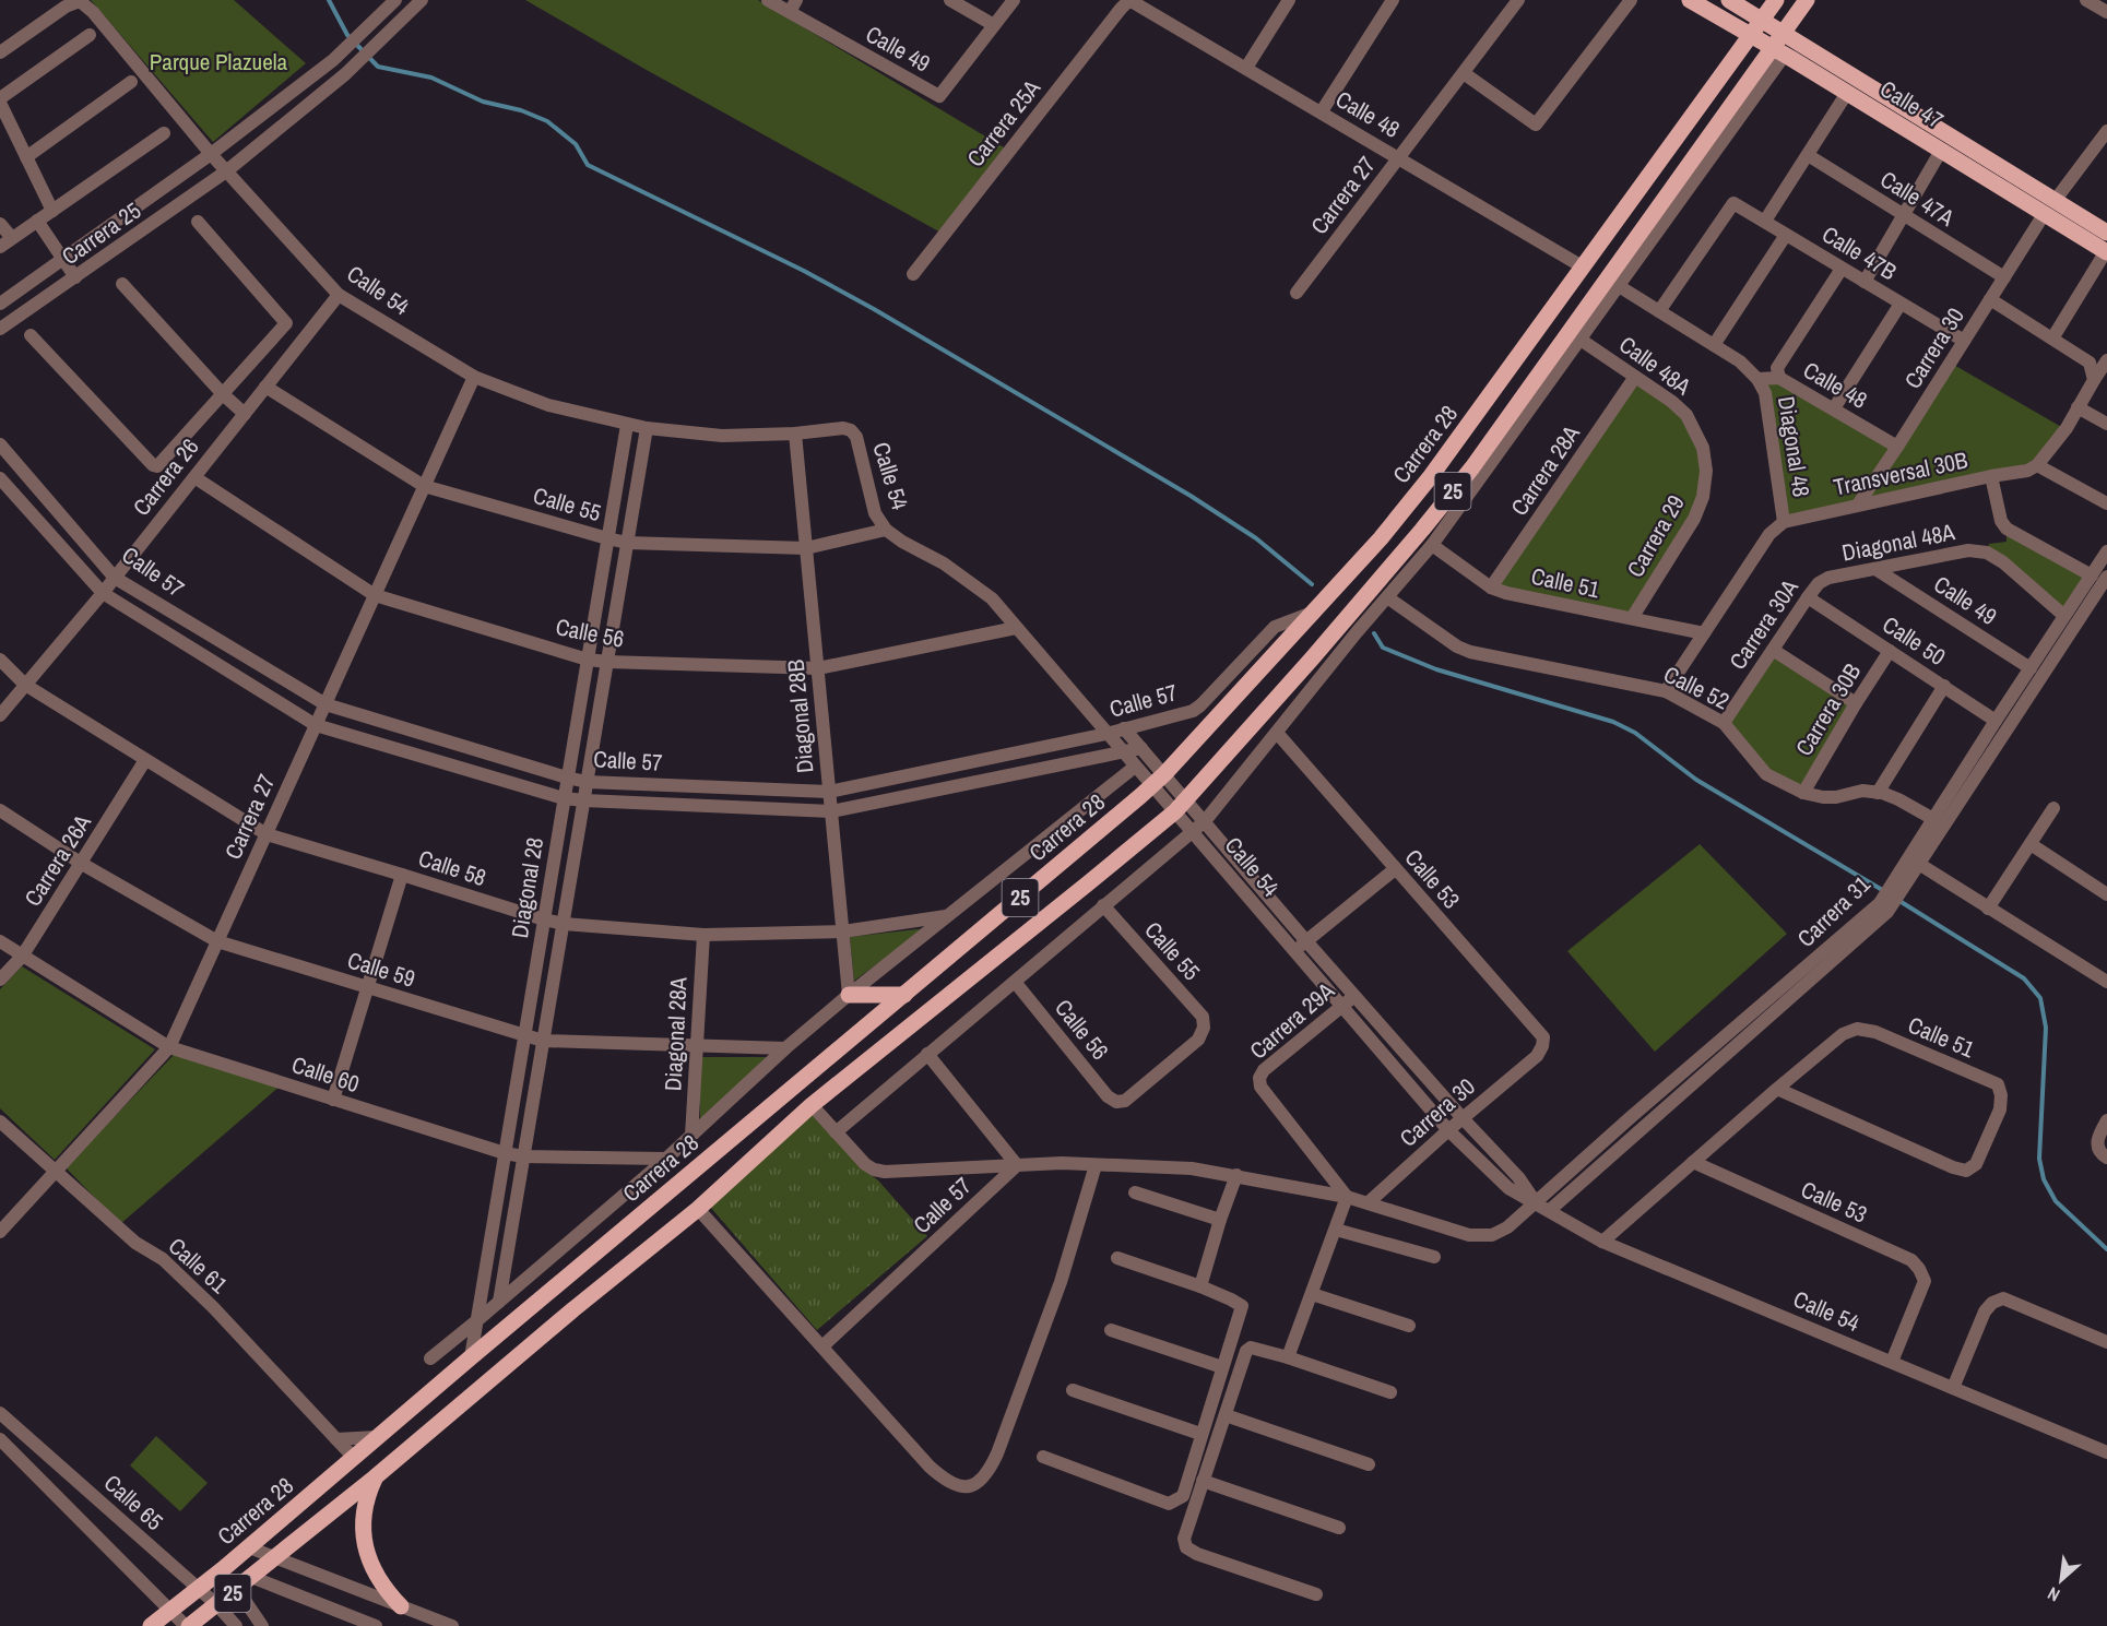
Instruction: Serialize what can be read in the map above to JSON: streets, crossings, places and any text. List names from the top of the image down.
{
  "streets": {
    "main road": ["Calle 47", "Carrera 28", "25"],
    "street": [
      "Calle 49",
      "Calle 48",
      "Carrera 25A",
      "Carrera 27",
      "Calle 47A",
      "Carrera 25",
      "Calle 47B",
      "Calle 54",
      "Carrera 30",
      "Calle 48A",
      "Diagonal 48",
      "Carrera 28A",
      "Transversal 30B",
      "Carrera 26",
      "Calle 55",
      "Carrera 29",
      "Diagonal 48A",
      "Calle 57",
      "Calle 51",
      "Carrera 30A",
      "Calle 56",
      "Calle 50",
      "Calle 52",
      "Carrera 30B",
      "Diagonal 28B",
      "Carrera 26A",
      "Calle 58",
      "Calle 53",
      "Diagonal 28",
      "Carrera 31",
      "Calle 59",
      "Carrera 29A",
      "Diagonal 28A",
      "Calle 60",
      "Calle 61",
      "Calle 65"
    ]
  },
  "crossings": [
    ["Calle 49", "Diagonal 48A"],
    ["Calle 49", "Carrera 31"],
    ["Calle 47", "Carrera 30"],
    ["Calle 47", "Carrera 28"],
    ["Calle 48", "Carrera 25A"],
    ["Calle 48", "Carrera 27"],
    ["Calle 48", "Carrera 30"],
    ["Calle 48", "Carrera 28"],
    ["Calle 48", "Diagonal 48"],
    ["Carrera 27", "Calle 54"],
    ["Carrera 27", "Calle 55"],
    ["Carrera 27", "Calle 57"],
    ["Carrera 27", "Calle 56"],
    ["Carrera 27", "Calle 58"],
    ["Carrera 27", "Calle 59"],
    ["Carrera 27", "Calle 60"],
    ["Carrera 27", "Calle 61"],
    ["Calle 47A", "Carrera 30"],
    ["Carrera 25", "Calle 54"],
    ["Calle 47B", "Carrera 30"],
    ["Calle 54", "Carrera 30"],
    ["Calle 54", "Carrera 28"],
    ["Calle 54", "Carrera 26"],
    ["Calle 54", "Calle 55"],
    ["Calle 54", "Calle 57"],
    ["Calle 54", "Calle 56"],
    ["Calle 54", "Diagonal 28B"],
    ["Calle 54", "Calle 53"],
    ["Calle 54", "Diagonal 28"],
    ["Calle 54", "Carrera 31"],
    ["Calle 54", "Carrera 29A"],
    ["Carrera 30", "Transversal 30B"],
    ["Carrera 30", "Calle 53"],
    ["Carrera 30", "Carrera 31"],
    ["Calle 48A", "Carrera 28"],
    ["Calle 48A", "Carrera 28A"],
    ["Calle 48A", "Carrera 29"],
    ["Carrera 28", "Calle 55"],
    ["Carrera 28", "Calle 57"],
    ["Carrera 28", "Calle 51"],
    ["Carrera 28", "Calle 56"],
    ["Carrera 28", "Calle 52"],
    ["Carrera 28", "Diagonal 28B"],
    ["Carrera 28", "Calle 58"],
    ["Carrera 28", "Calle 53"],
    ["Carrera 28", "Diagonal 28"],
    ["Carrera 28", "Carrera 31"],
    ["Carrera 28", "Calle 59"],
    ["Carrera 28", "Diagonal 28A"],
    ["Carrera 28", "Calle 60"],
    ["Carrera 28", "Calle 61"],
    ["Carrera 28", "Calle 65"],
    ["Diagonal 48", "Transversal 30B"],
    ["Carrera 28A", "Calle 51"],
    ["Carrera 26", "Calle 55"],
    ["Carrera 26", "Calle 57"],
    ["Carrera 26", "Calle 56"],
    ["Carrera 26", "Calle 58"],
    ["Calle 55", "Calle 56"],
    ["Calle 55", "Diagonal 28B"],
    ["Calle 55", "Diagonal 28"],
    ["Carrera 29", "Calle 51"],
    ["Diagonal 48A", "Carrera 30A"],
    ["Diagonal 48A", "Carrera 31"],
    ["Calle 57", "Diagonal 28B"],
    ["Calle 57", "Diagonal 28"],
    ["Calle 57", "Carrera 31"],
    ["Carrera 30A", "Calle 50"],
    ["Carrera 30A", "Calle 52"],
    ["Calle 56", "Diagonal 28B"],
    ["Calle 56", "Diagonal 28"],
    ["Calle 50", "Carrera 30B"],
    ["Calle 50", "Carrera 31"],
    ["Calle 52", "Carrera 30B"],
    ["Calle 52", "Carrera 31"],
    ["Diagonal 28B", "Calle 58"],
    ["Carrera 26A", "Calle 58"],
    ["Carrera 26A", "Calle 59"],
    ["Carrera 26A", "Calle 60"],
    ["Calle 58", "Diagonal 28"],
    ["Calle 58", "Diagonal 28A"],
    ["Diagonal 28", "Calle 59"],
    ["Diagonal 28", "Calle 60"],
    ["Carrera 31", "Carrera 29A"],
    ["Calle 59", "Diagonal 28A"]
  ],
  "parks": ["Parque Plazuela"],
  "north": "bottom left"
}
